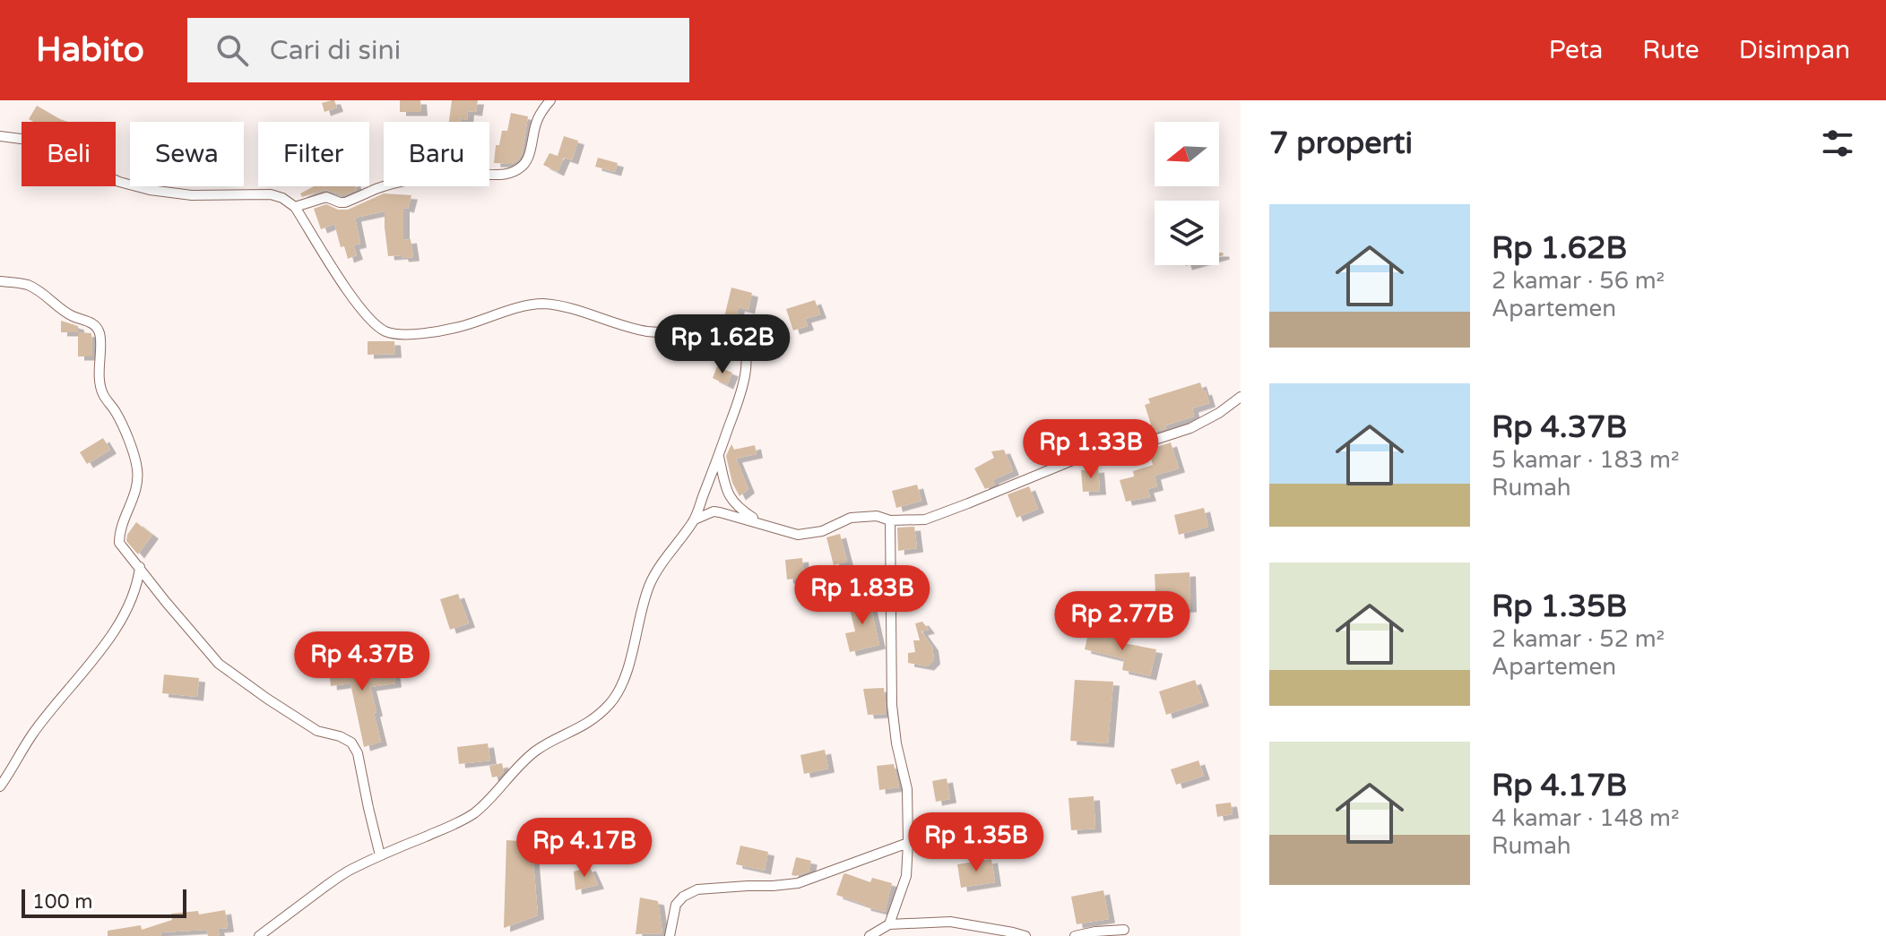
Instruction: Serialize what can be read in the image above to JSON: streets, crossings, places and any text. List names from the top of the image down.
{
  "scale_bar": "100 m",
  "north": "left",
  "page": {
    "header": "Habito",
    "search": "Cari di sini",
    "nav": ["Peta", "Rute", "Disimpan"],
    "heading": "7 properti",
    "chip": [
      "Beli",
      "Sewa",
      "Filter",
      "Baru"
    ],
    "list": [
      {
        "name": "Rp 1.62B",
        "note": "2 kamar · 56 m² · Apartemen"
      },
      {
        "name": "Rp 4.37B",
        "note": "5 kamar · 183 m² · Rumah"
      },
      {
        "name": "Rp 1.35B",
        "note": "2 kamar · 52 m² · Apartemen"
      },
      {
        "name": "Rp 4.17B",
        "note": "4 kamar · 148 m² · Rumah"
      }
    ],
    "price": [
      "Rp 1.62B",
      "Rp 1.33B",
      "Rp 1.83B",
      "Rp 2.77B",
      "Rp 4.37B",
      "Rp 1.35B",
      "Rp 4.17B"
    ],
    "scale": "100 m"
  }
}
